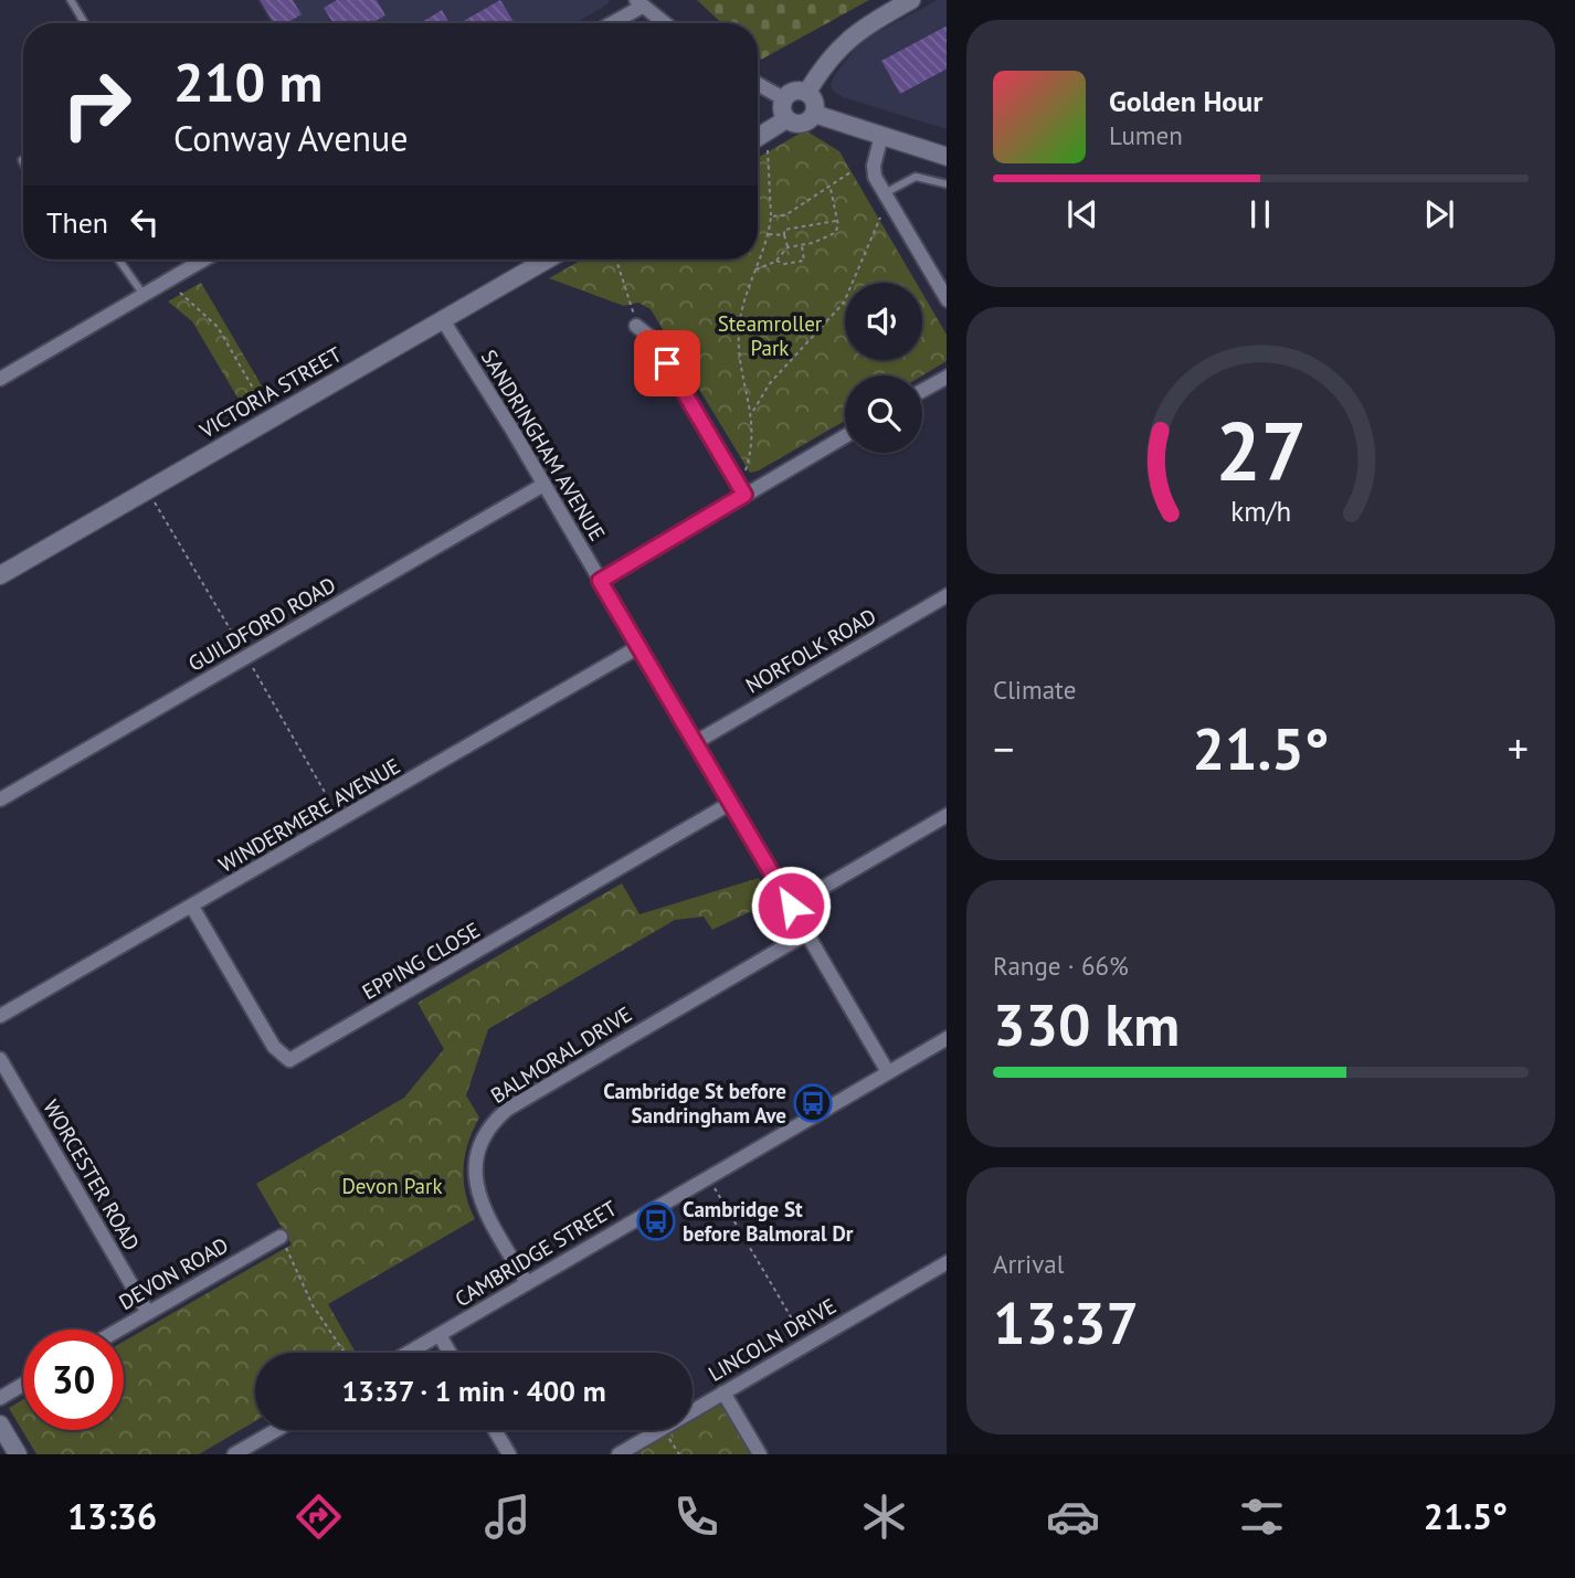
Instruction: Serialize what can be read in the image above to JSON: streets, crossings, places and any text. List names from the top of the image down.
{
  "streets": {
    "street": [
      "VICTORIA STREET",
      "SANDRINGHAM AVENUE",
      "GUILDFORD ROAD",
      "NORFOLK ROAD",
      "WINDERMERE AVENUE",
      "EPPING CLOSE",
      "BALMORAL DRIVE",
      "WORCESTER ROAD",
      "CAMBRIDGE STREET",
      "DEVON ROAD",
      "LINCOLN DRIVE"
    ]
  },
  "crossings": [
    ["VICTORIA STREET", "SANDRINGHAM AVENUE"],
    ["SANDRINGHAM AVENUE", "GUILDFORD ROAD"],
    ["SANDRINGHAM AVENUE", "NORFOLK ROAD"],
    ["SANDRINGHAM AVENUE", "WINDERMERE AVENUE"],
    ["SANDRINGHAM AVENUE", "EPPING CLOSE"],
    ["SANDRINGHAM AVENUE", "BALMORAL DRIVE"],
    ["SANDRINGHAM AVENUE", "CAMBRIDGE STREET"],
    ["WINDERMERE AVENUE", "EPPING CLOSE"],
    ["BALMORAL DRIVE", "CAMBRIDGE STREET"],
    ["WORCESTER ROAD", "DEVON ROAD"]
  ],
  "parks": ["Steamroller Park", "Devon Park"],
  "places": {
    "bus stop": ["Cambridge St before Sandringham Ave", "Cambridge St before Balmoral Dr"]
  },
  "page": {
    "turn": ["210 m", "Conway Avenue"],
    "song": ["Golden Hour", "Lumen"],
    "then": "Then",
    "tile": [
      "Climate",
      ["Range · 66%", "330 km"],
      ["Arrival", "13:37"]
    ],
    "heat": ["−", "21.5°", "+"],
    "limit": "30",
    "trip": "13:37 · 1 min · 400 m",
    "tabs": ["13:36", "21.5°"],
    "gauge": ["27", "km/h"]
  }
}
